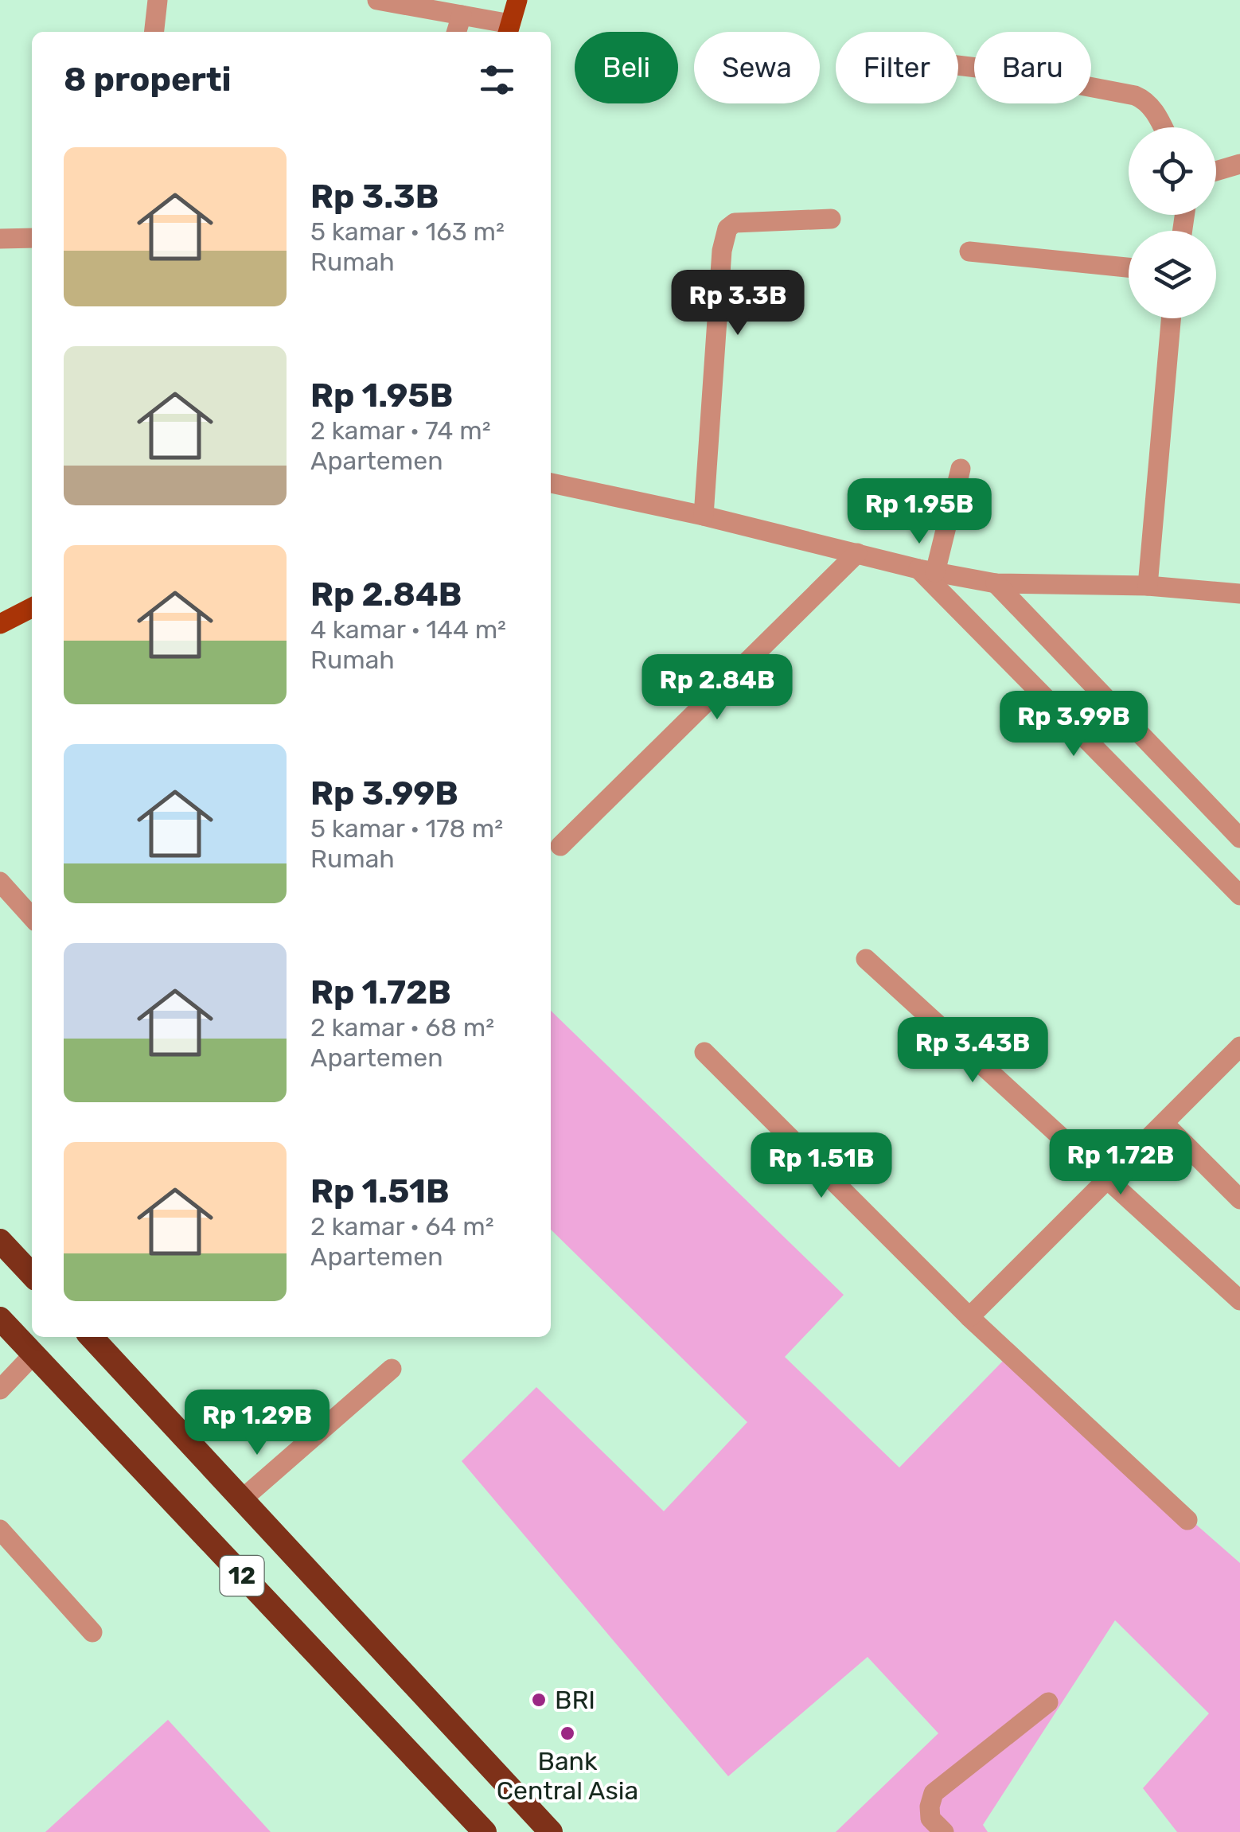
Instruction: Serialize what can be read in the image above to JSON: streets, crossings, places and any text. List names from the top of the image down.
{
  "streets": {
    "highway": ["12"]
  },
  "places": ["BRI", "Bank Central Asia"],
  "page": {
    "chip": [
      "Beli",
      "Sewa",
      "Filter",
      "Baru"
    ],
    "heading": "8 properti",
    "list": [
      {
        "name": "Rp 3.3B",
        "note": "5 kamar · 163 m² · Rumah"
      },
      {
        "name": "Rp 1.95B",
        "note": "2 kamar · 74 m² · Apartemen"
      },
      {
        "name": "Rp 2.84B",
        "note": "4 kamar · 144 m² · Rumah"
      },
      {
        "name": "Rp 3.99B",
        "note": "5 kamar · 178 m² · Rumah"
      },
      {
        "name": "Rp 1.72B",
        "note": "2 kamar · 68 m² · Apartemen"
      },
      {
        "name": "Rp 1.51B",
        "note": "2 kamar · 64 m² · Apartemen"
      }
    ],
    "price": [
      "Rp 3.3B",
      "Rp 1.95B",
      "Rp 2.84B",
      "Rp 3.99B",
      "Rp 3.43B",
      "Rp 1.72B",
      "Rp 1.51B",
      "Rp 1.29B"
    ]
  }
}
